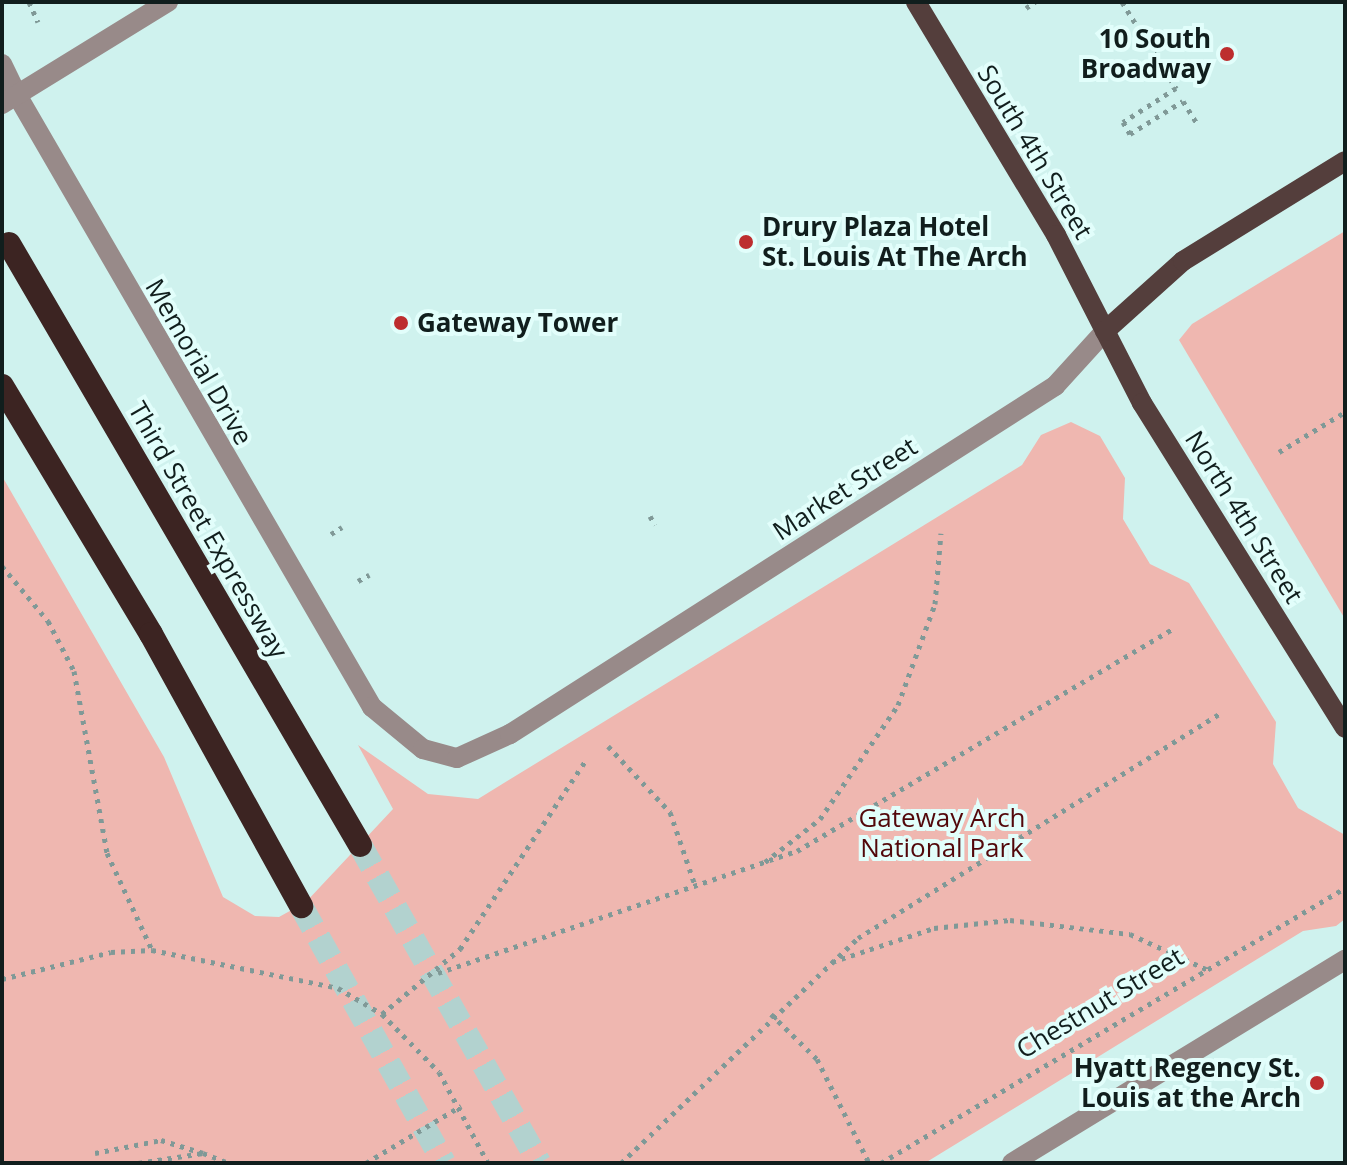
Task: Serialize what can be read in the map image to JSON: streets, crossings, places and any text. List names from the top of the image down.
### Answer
{
  "streets": {
    "highway": ["Third Street Expressway"],
    "main road": ["South 4th Street", "Market Street", "North 4th Street"],
    "street": ["Memorial Drive"],
    "path": ["Chestnut Street"]
  },
  "crossings": [
    ["South 4th Street", "Market Street"],
    ["South 4th Street", "North 4th Street"],
    ["Memorial Drive", "Market Street"],
    ["Market Street", "North 4th Street"]
  ],
  "parks": ["Gateway Arch National Park"],
  "places": [
    "10 South Broadway",
    "Drury Plaza Hotel St. Louis At The Arch",
    "Gateway Tower",
    "Hyatt Regency St. Louis at the Arch"
  ]
}
